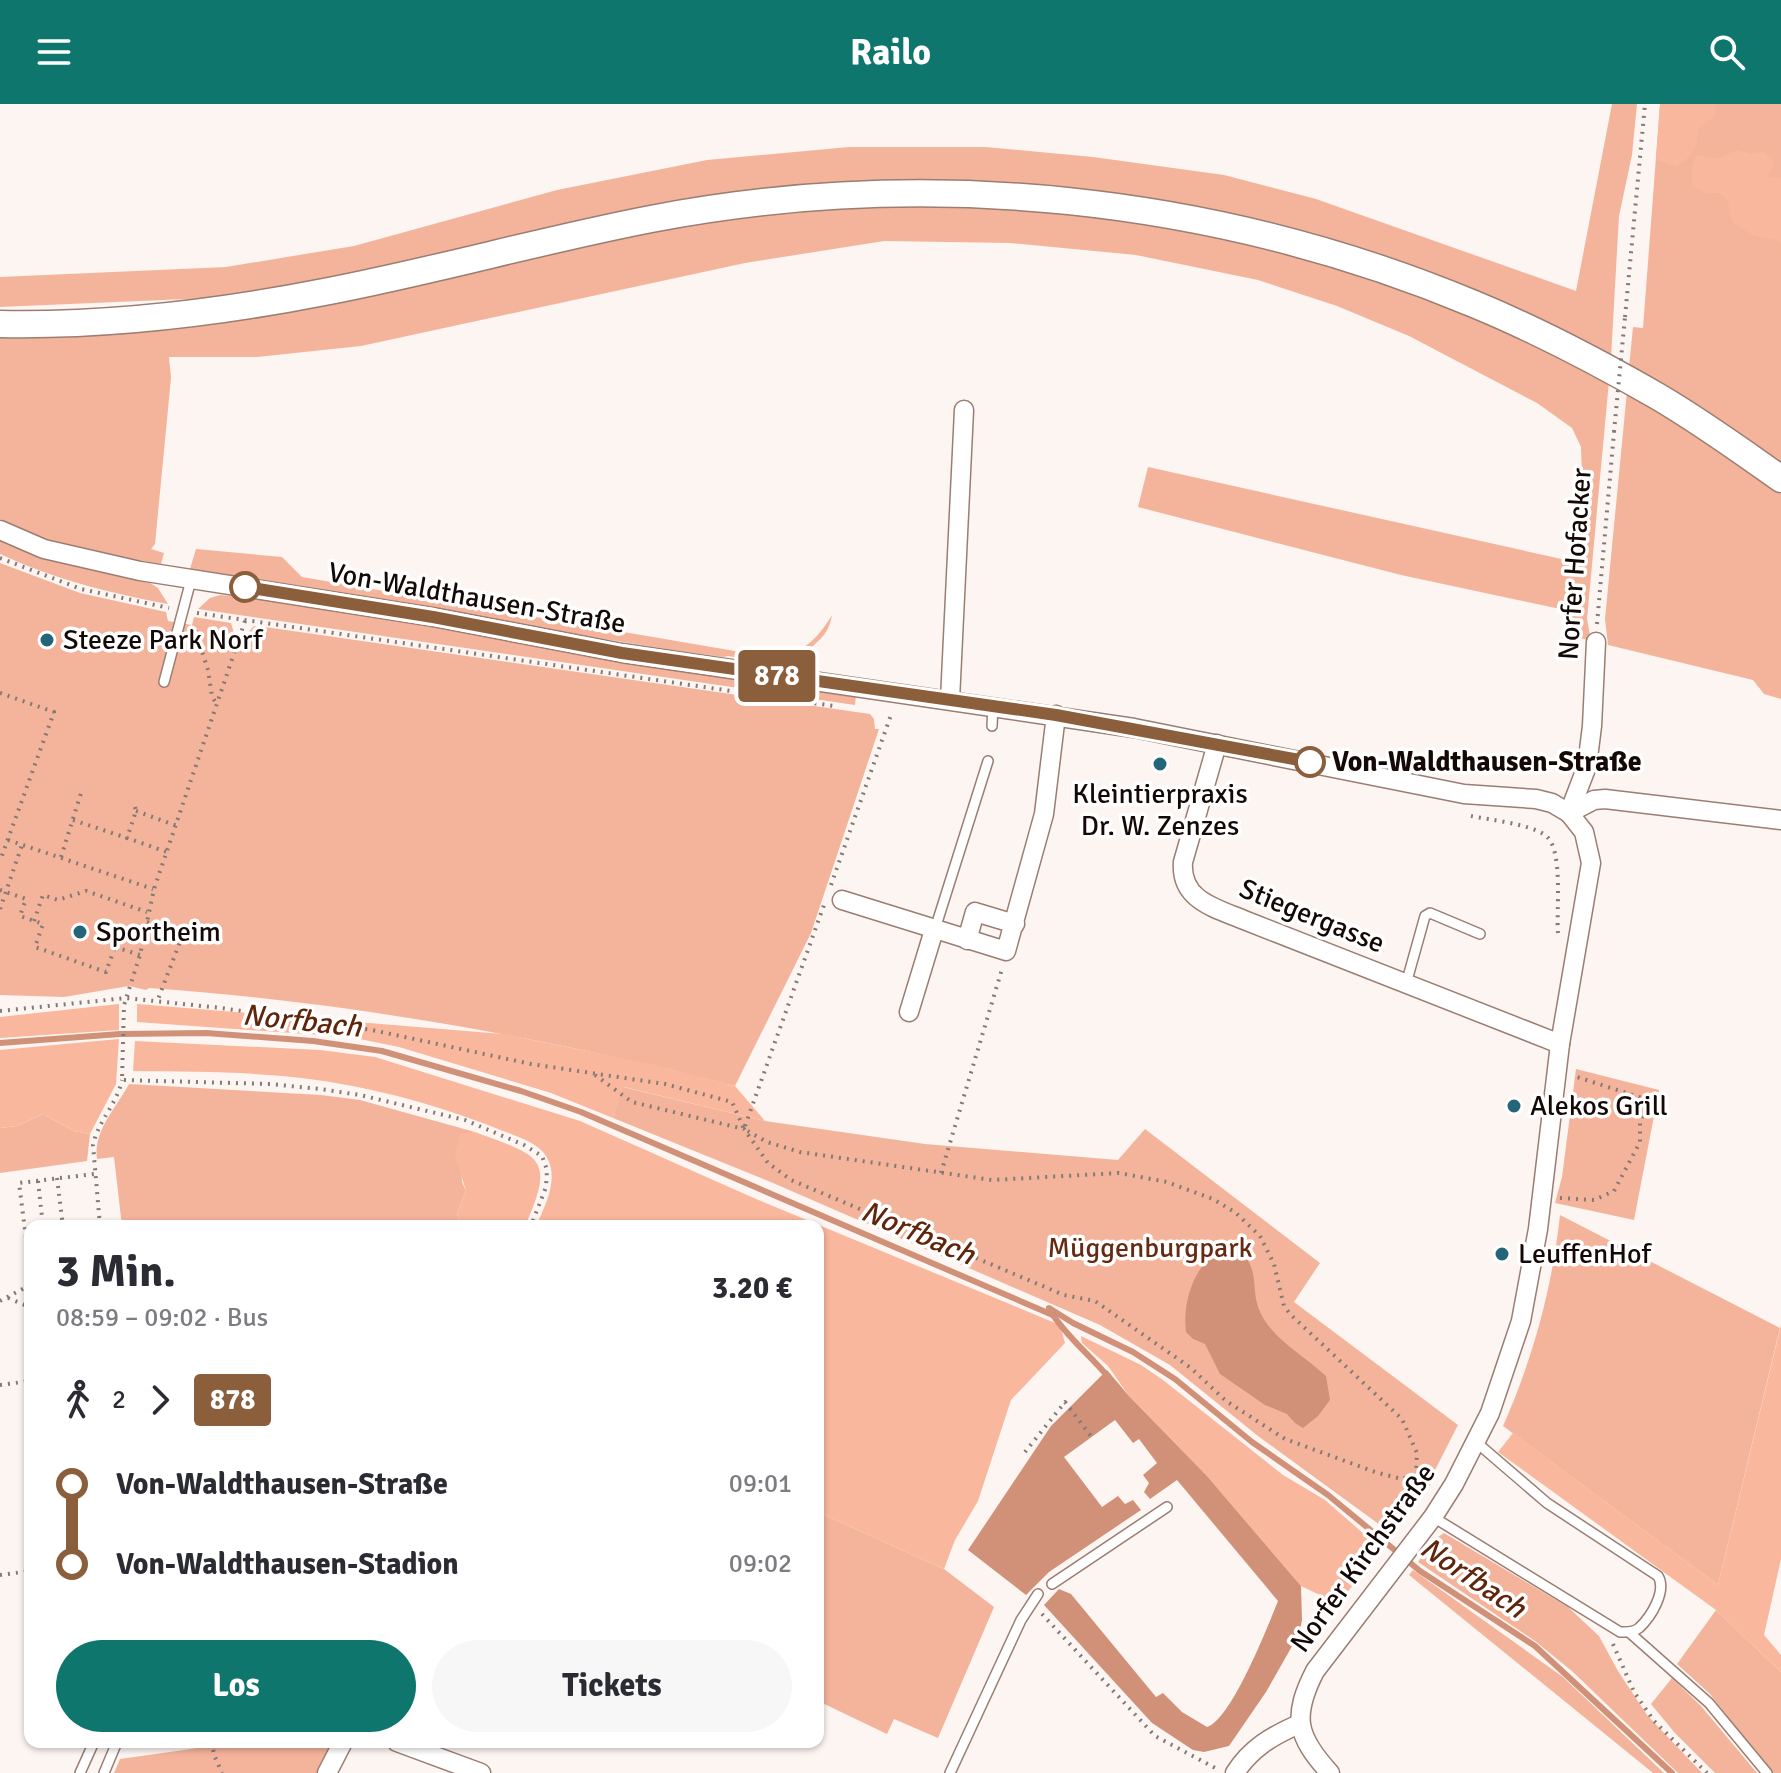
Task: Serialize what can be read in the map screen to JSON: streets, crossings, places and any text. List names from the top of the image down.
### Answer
{
  "streets": {
    "street": [
      "Norfer Hofacker",
      "Von-Waldthausen-Straße",
      "Stiegergasse",
      "Norfer Kirchstraße"
    ]
  },
  "crossings": [
    ["Norfer Hofacker", "Von-Waldthausen-Straße"],
    ["Norfer Hofacker", "Norfer Kirchstraße"],
    ["Von-Waldthausen-Straße", "Stiegergasse"],
    ["Von-Waldthausen-Straße", "Norfer Kirchstraße"],
    ["Stiegergasse", "Norfer Kirchstraße"]
  ],
  "water": ["Norfbach"],
  "parks": ["Müggenburgpark"],
  "places": [
    "Steeze Park Norf",
    "Von-Waldthausen-Straße",
    "Kleintierpraxis Dr. W. Zenzes",
    "Sportheim",
    "Alekos Grill",
    "LeuffenHof"
  ],
  "lines": ["bus line 878"],
  "page": {
    "header": "Railo",
    "on_map": "878",
    "heading": ["3 Min.", "08:59 – 09:02 · Bus", "3.20 €"],
    "legs": ["2", "878"],
    "list": [
      {
        "name": "Von-Waldthausen-Straße",
        "value": "09:01"
      },
      {
        "name": "Von-Waldthausen-Stadion",
        "value": "09:02"
      }
    ],
    "buttons": ["Los", "Tickets"]
  }
}
